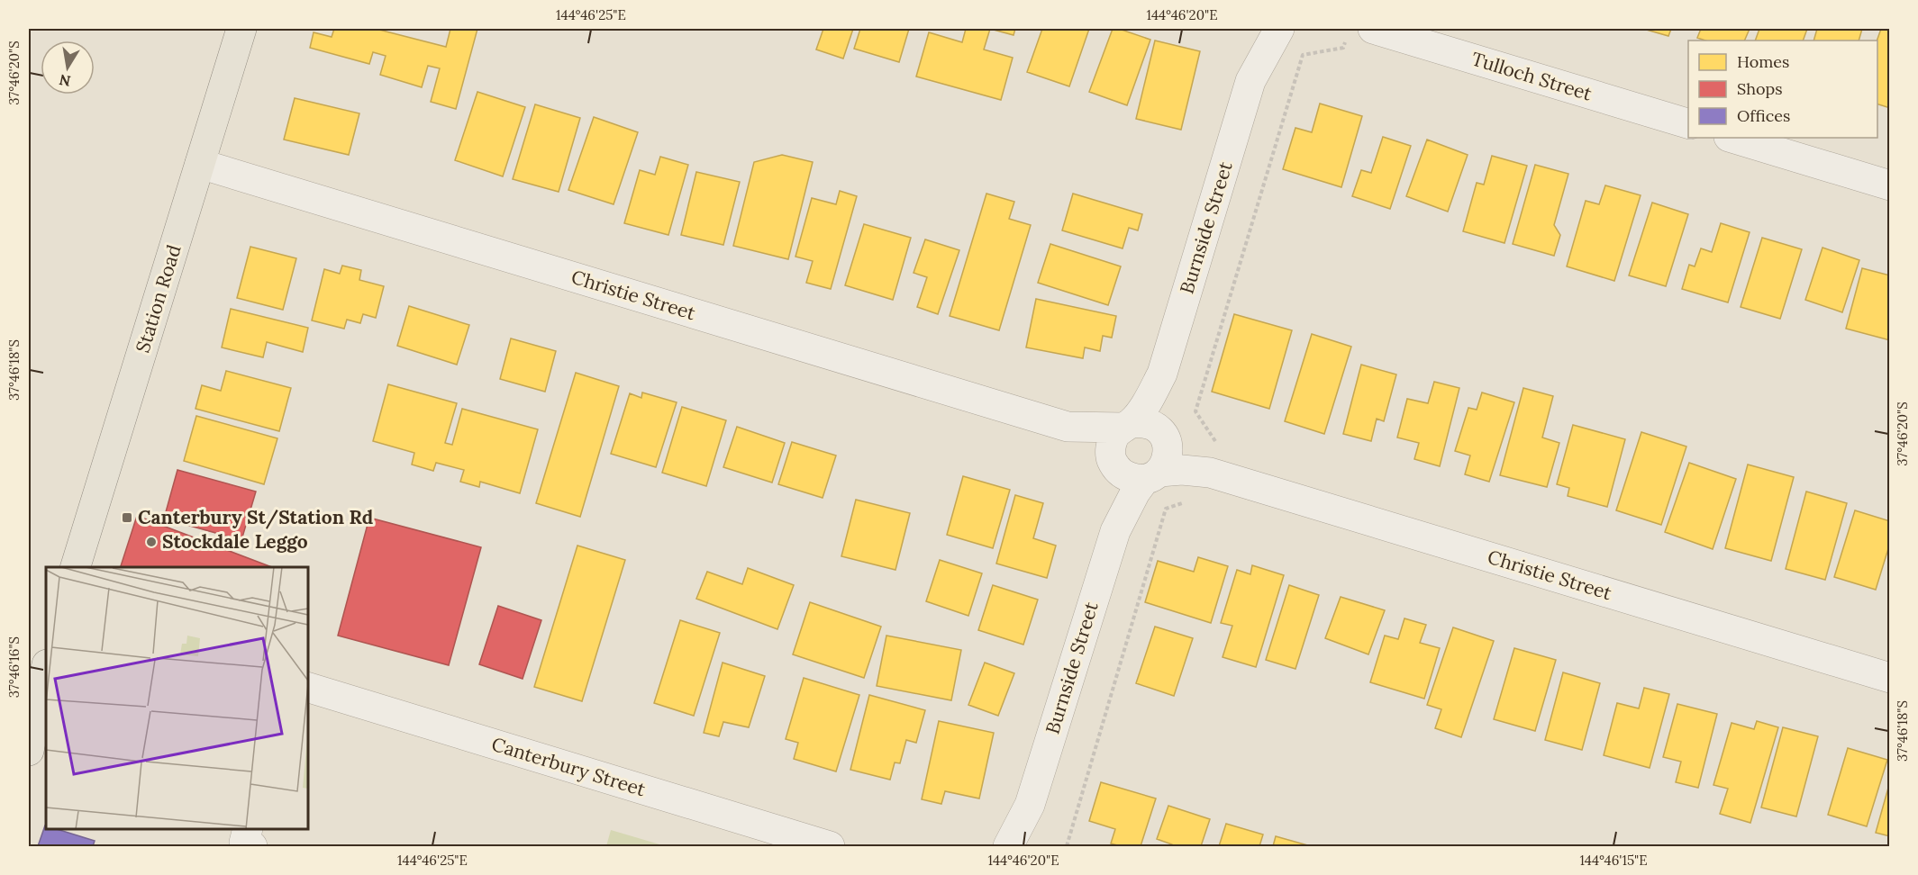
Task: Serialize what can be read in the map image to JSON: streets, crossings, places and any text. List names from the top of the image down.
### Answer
{
  "streets": {
    "main road": ["Station Road"],
    "street": [
      "Tulloch Street",
      "Burnside Street",
      "Christie Street",
      "Canterbury Street"
    ]
  },
  "crossings": [
    ["Burnside Street", "Christie Street"],
    ["Christie Street", "Station Road"]
  ],
  "places": {
    "transit": ["Canterbury St/Station Rd"],
    "other": ["Stockdale Leggo"]
  },
  "legend": ["Homes", "Shops", "Offices"],
  "north": "bottom",
  "coordinates": [
    "144°46'25\"E",
    "144°46'20\"E",
    "37°46'20\"S",
    "37°46'18\"S",
    "37°46'16\"S",
    "144°46'15\"E"
  ]
}
